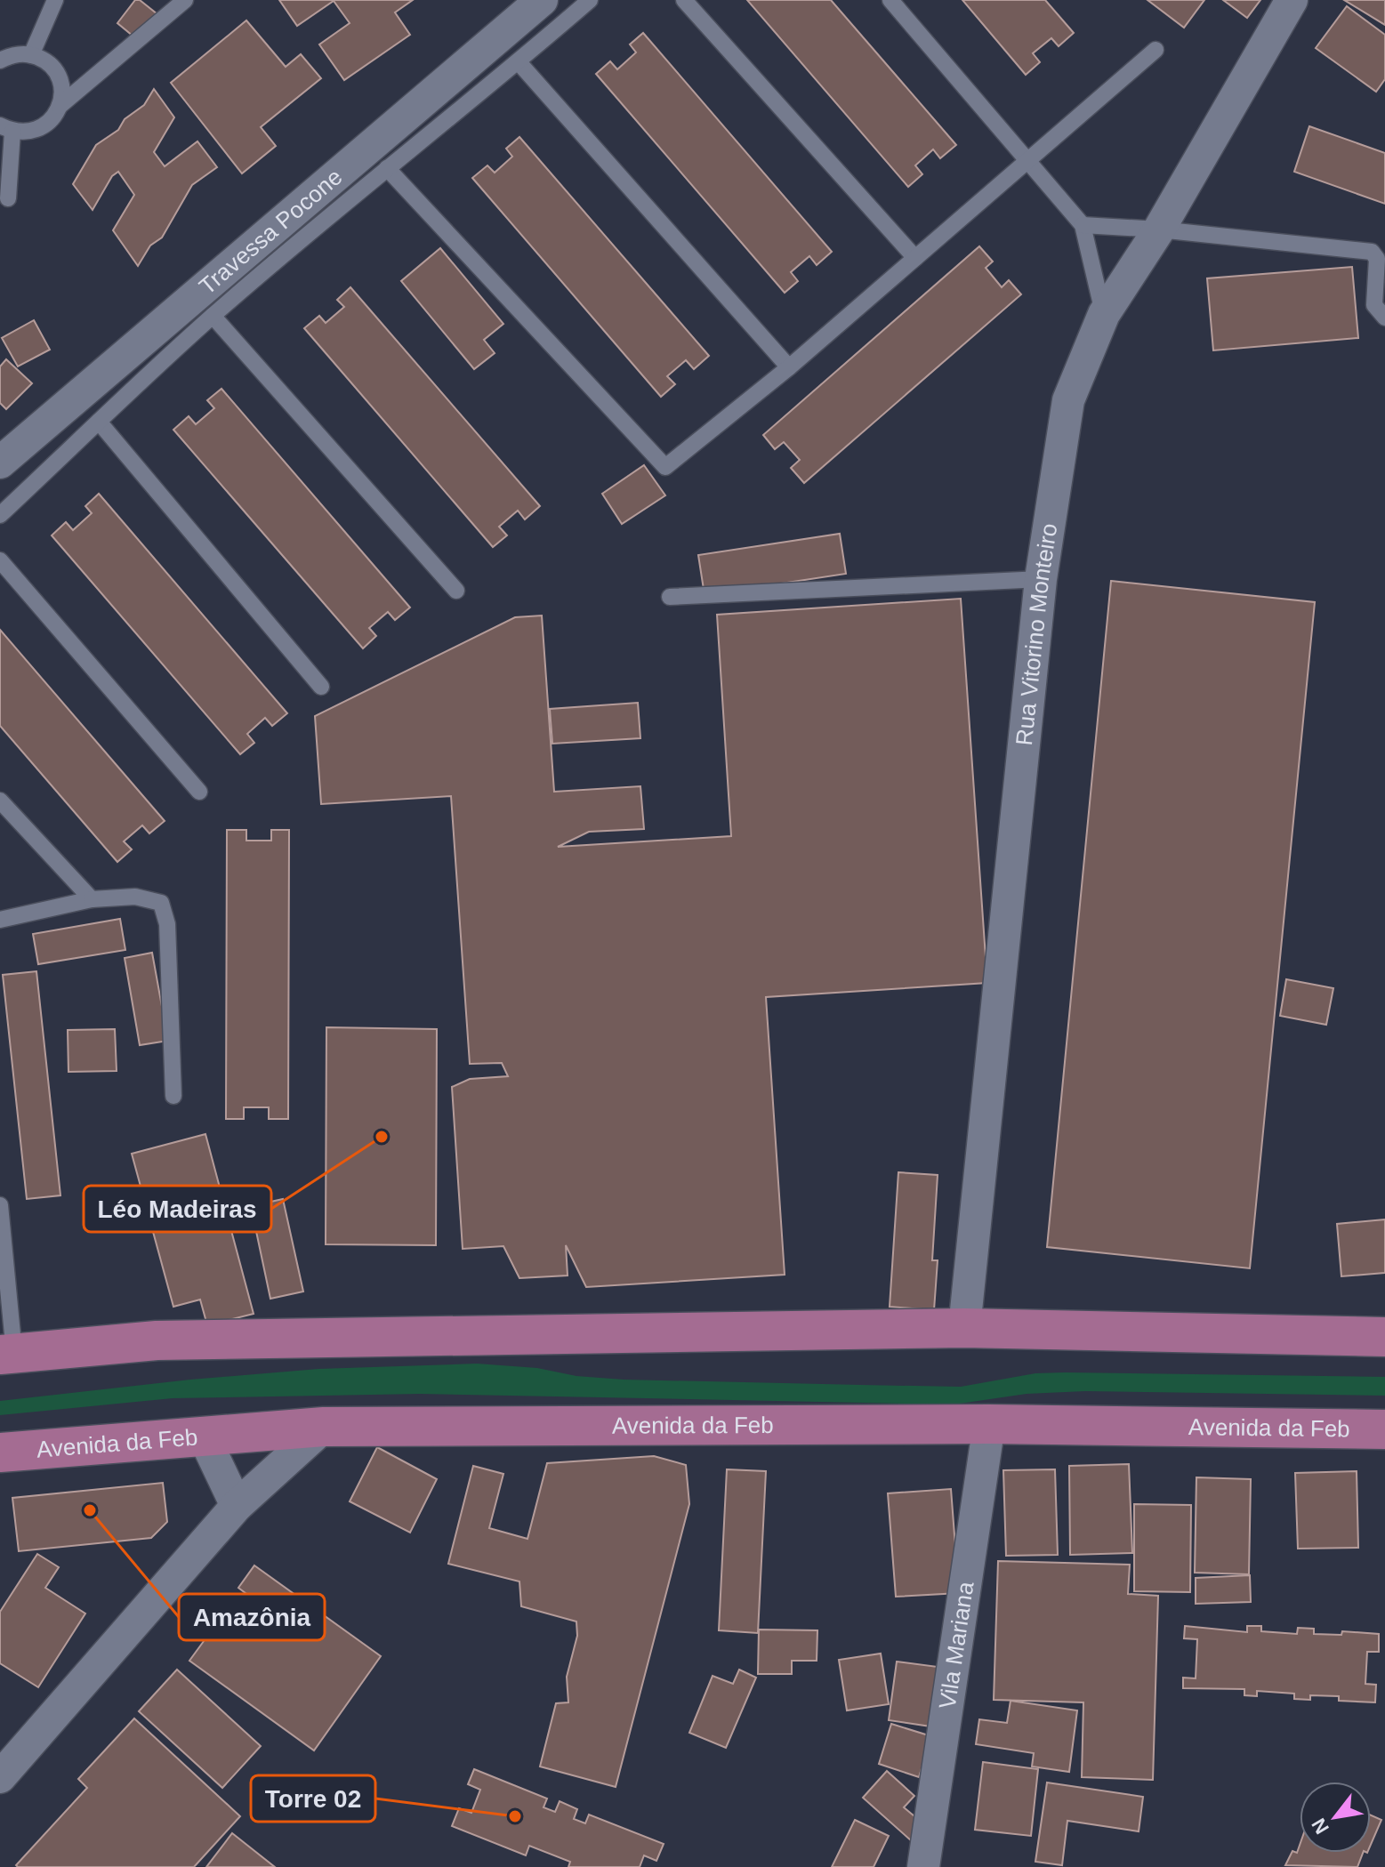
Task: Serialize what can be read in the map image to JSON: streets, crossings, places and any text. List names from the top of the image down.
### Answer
{
  "streets": {
    "main road": ["Avenida da Feb"],
    "street": ["Travessa Pocone", "Rua Vitorino Monteiro", "Vila Mariana"]
  },
  "crossings": [
    ["Avenida da Feb", "Vila Mariana"]
  ],
  "places": ["Léo Madeiras", "Amazônia", "Torre 02"],
  "north": "bottom left"
}
